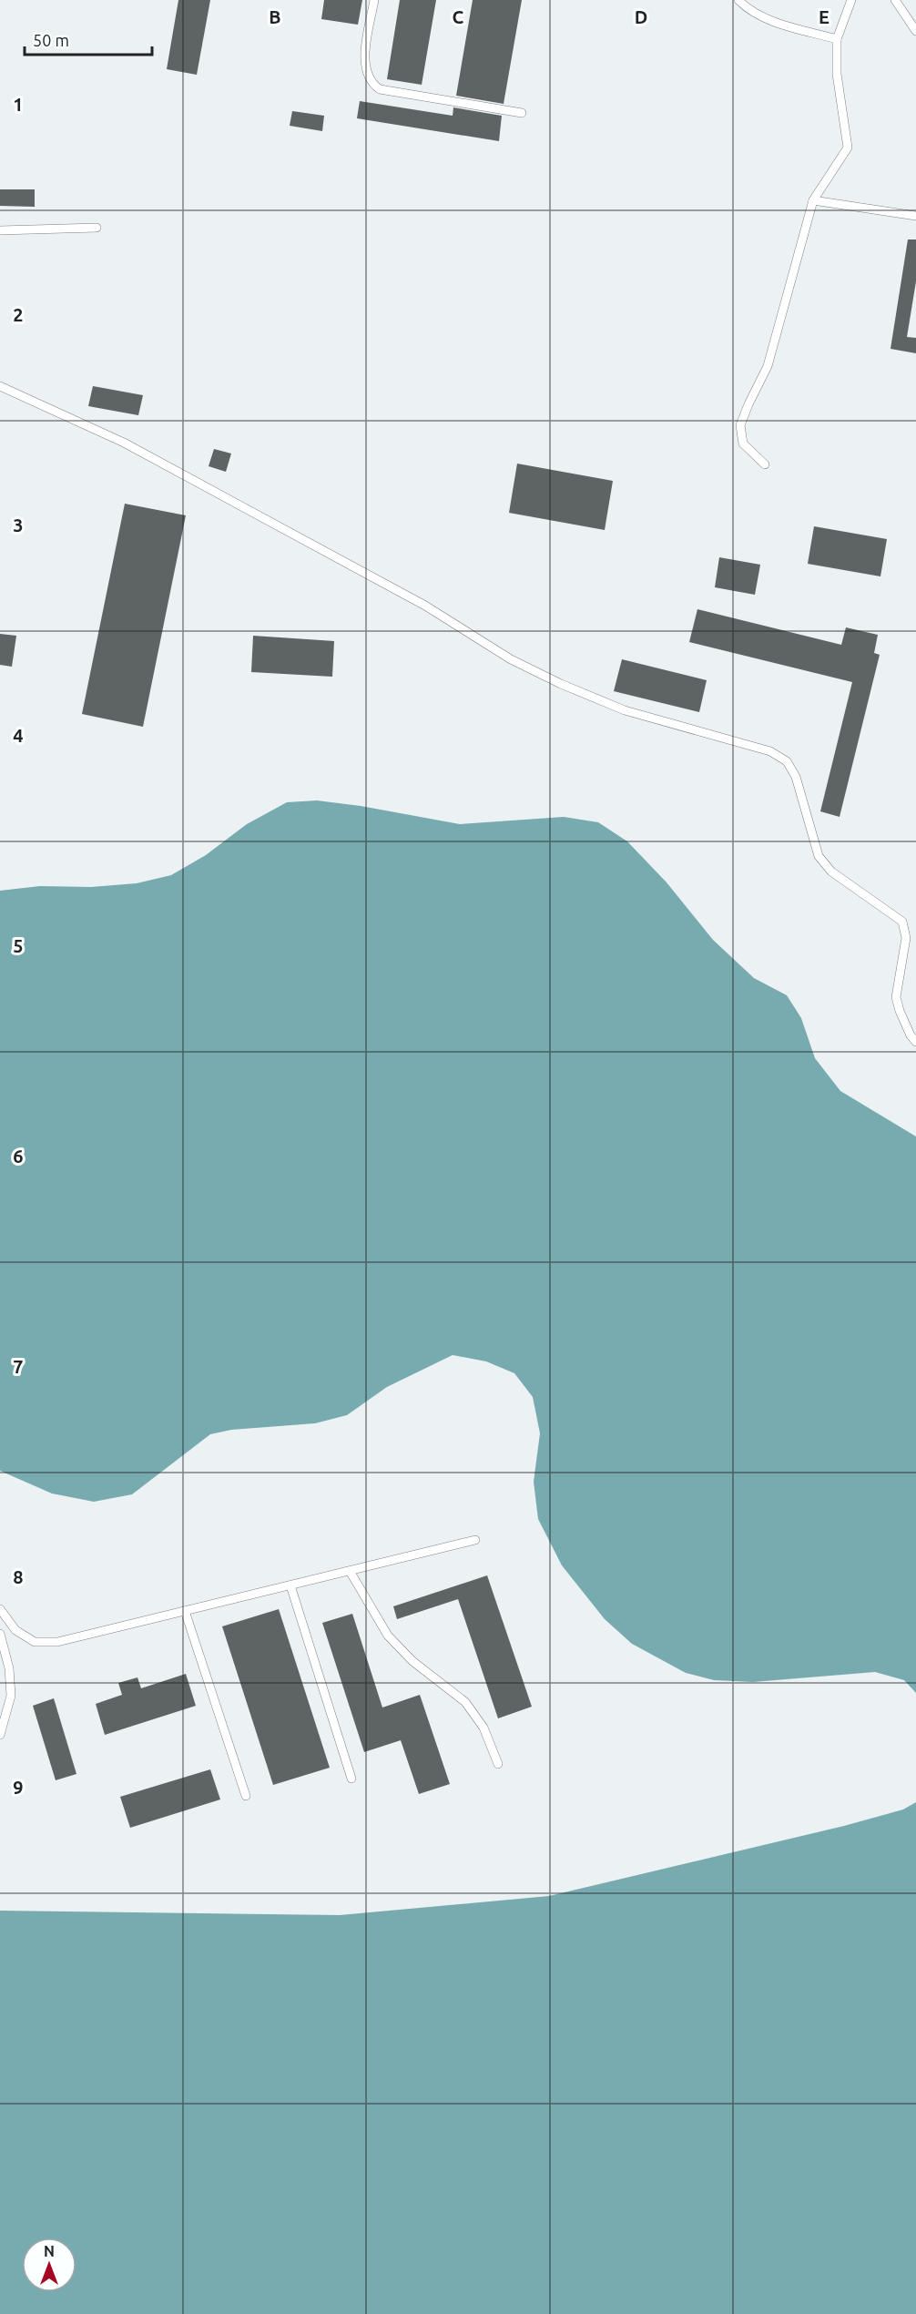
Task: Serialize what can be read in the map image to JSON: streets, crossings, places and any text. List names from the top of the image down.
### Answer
{
  "scale_bar": "50 m",
  "north": "top",
  "grid": {
    "columns": [
      "B",
      "C",
      "D",
      "E"
    ],
    "rows": [
      "1",
      "2",
      "3",
      "4",
      "5",
      "6",
      "7",
      "8",
      "9"
    ]
  }
}
